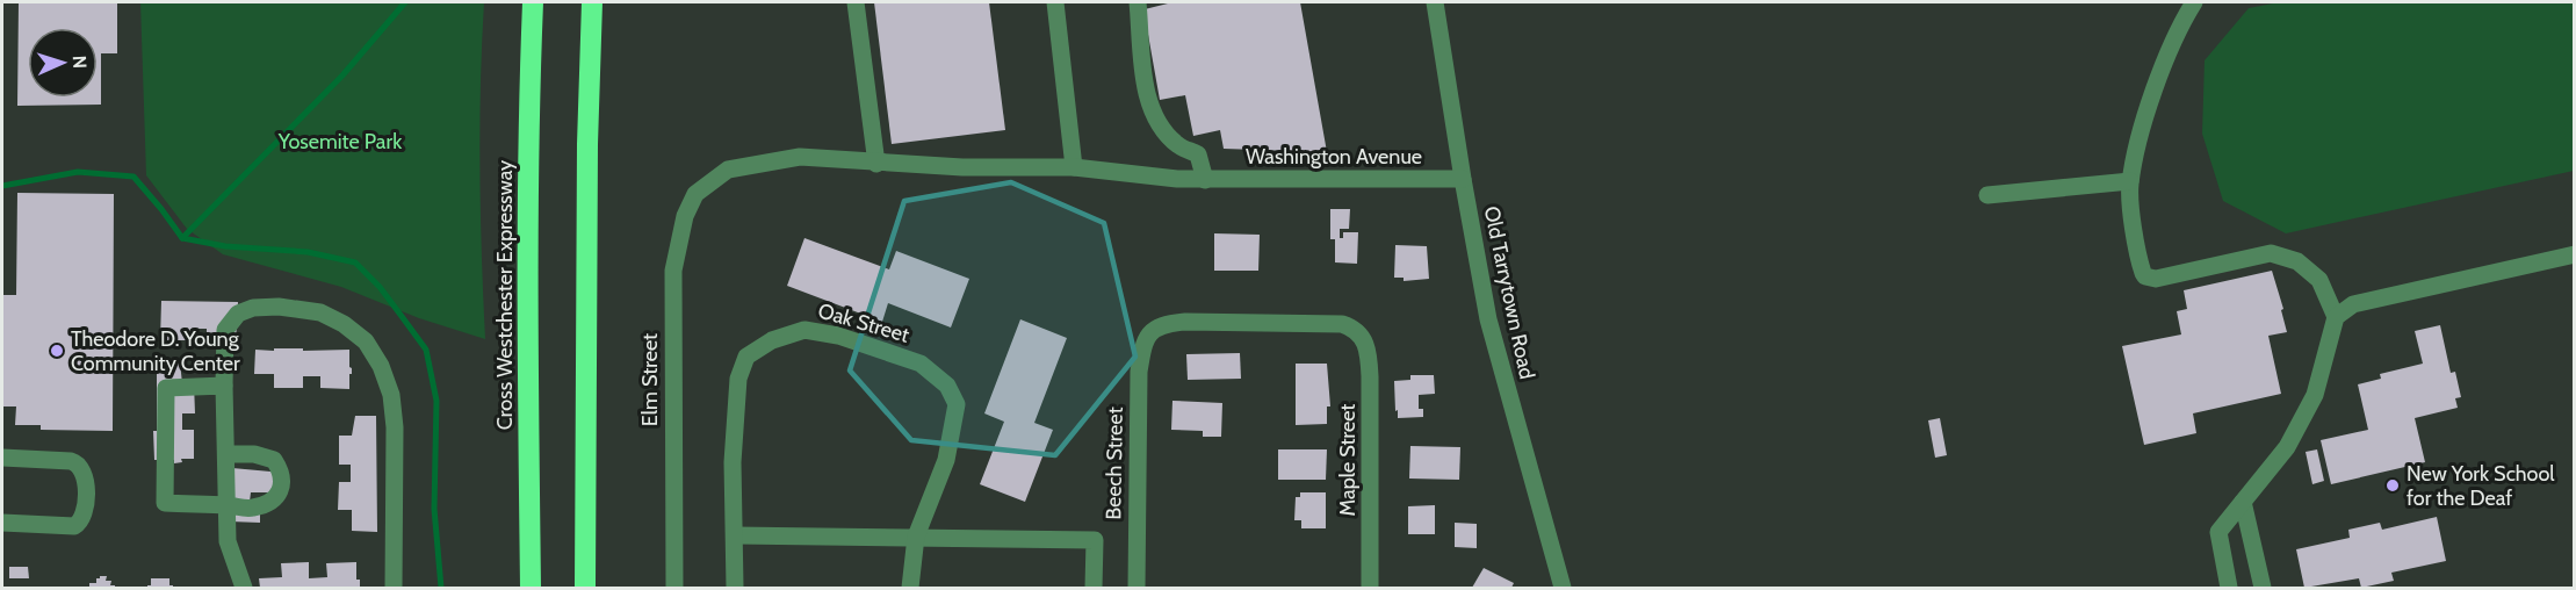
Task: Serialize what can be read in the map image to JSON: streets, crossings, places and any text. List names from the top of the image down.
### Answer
{
  "streets": {
    "highway": ["Cross Westchester Expressway"],
    "street": [
      "Washington Avenue",
      "Old Tarrytown Road",
      "Oak Street",
      "Elm Street",
      "Maple Street",
      "Beech Street"
    ]
  },
  "crossings": [
    ["Washington Avenue", "Old Tarrytown Road"],
    ["Washington Avenue", "Elm Street"],
    ["Maple Street", "Beech Street"]
  ],
  "parks": ["Yosemite Park"],
  "places": ["Theodore D. Young Community Center", "New York School for the Deaf"],
  "north": "right"
}
